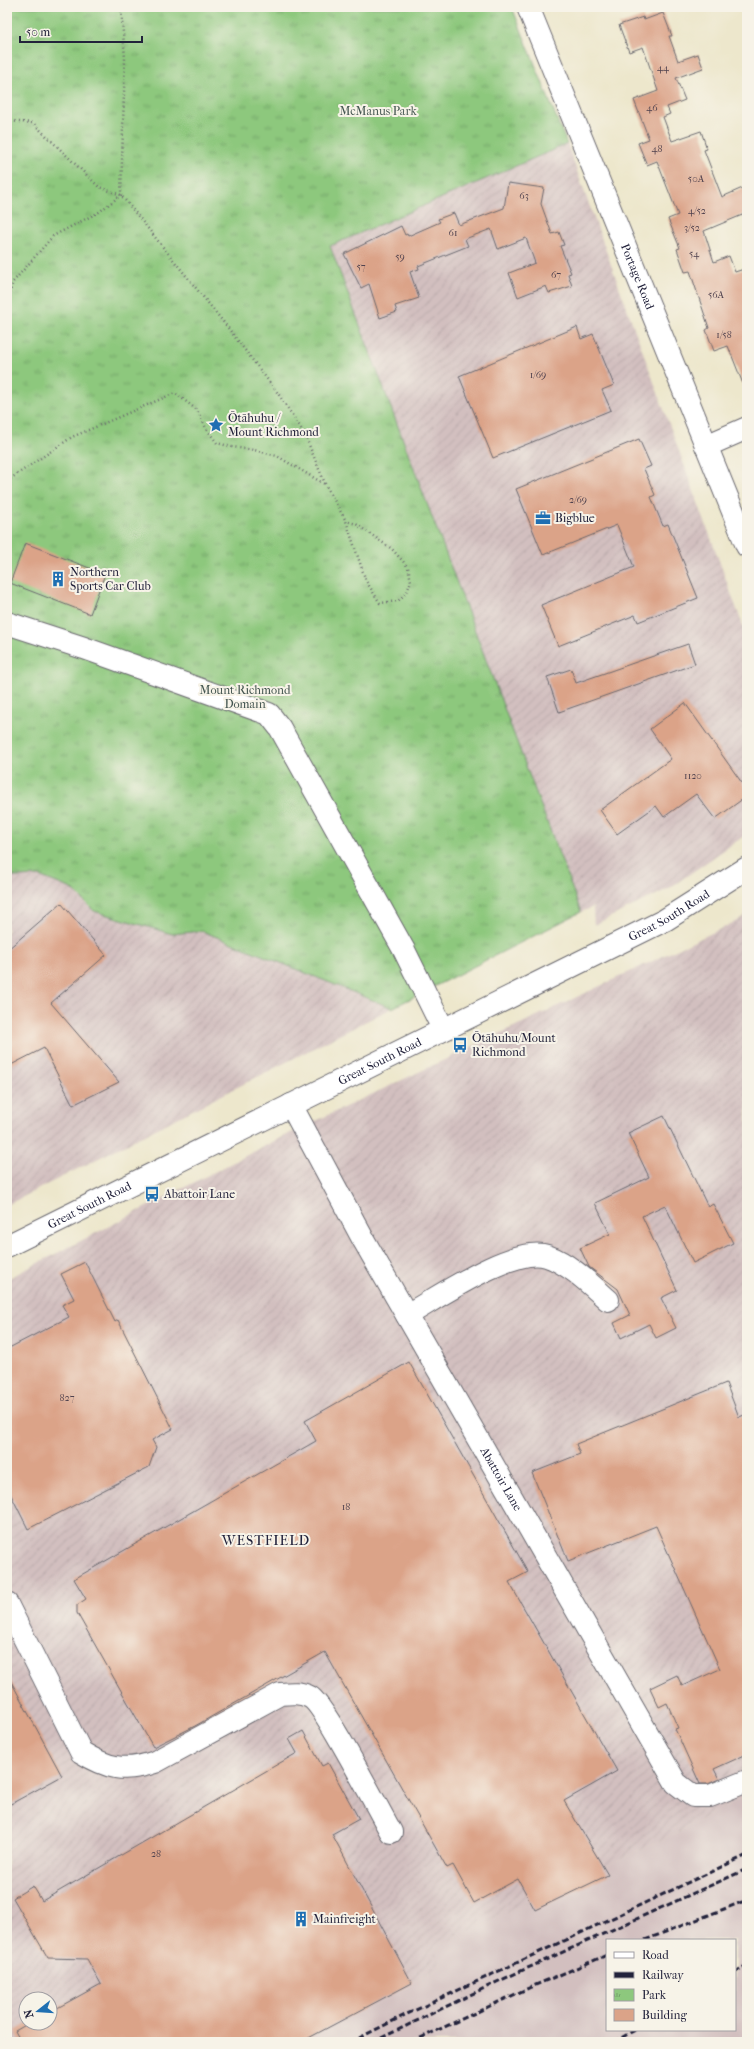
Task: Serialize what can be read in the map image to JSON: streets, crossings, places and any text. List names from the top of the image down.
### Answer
{
  "streets": {
    "main road": ["Portage Road", "Great South Road", "Abattoir Lane"]
  },
  "crossings": [
    ["Great South Road", "Abattoir Lane"]
  ],
  "districts": ["WESTFIELD"],
  "parks": ["McManus Park", "Mount Richmond Domain"],
  "places": {
    "place": ["Ōtāhuhu / Mount Richmond"],
    "office": ["Bigblue"],
    "building": ["Northern Sports Car Club", "Mainfreight"],
    "bus stop": ["Ōtāhuhu/Mount Richmond", "Abattoir Lane"]
  },
  "house_numbers": [
    "44",
    "46",
    "48",
    "50A",
    "63",
    "4/52",
    "3/52",
    "61",
    "54",
    "59",
    "57",
    "67",
    "56A",
    "1/58",
    "1/69",
    "2/69",
    "1120",
    "827",
    "18",
    "28"
  ],
  "legend": [
    "Road",
    "Railway",
    "Park",
    "Building"
  ],
  "scale_bar": "50 m",
  "north": "left"
}
